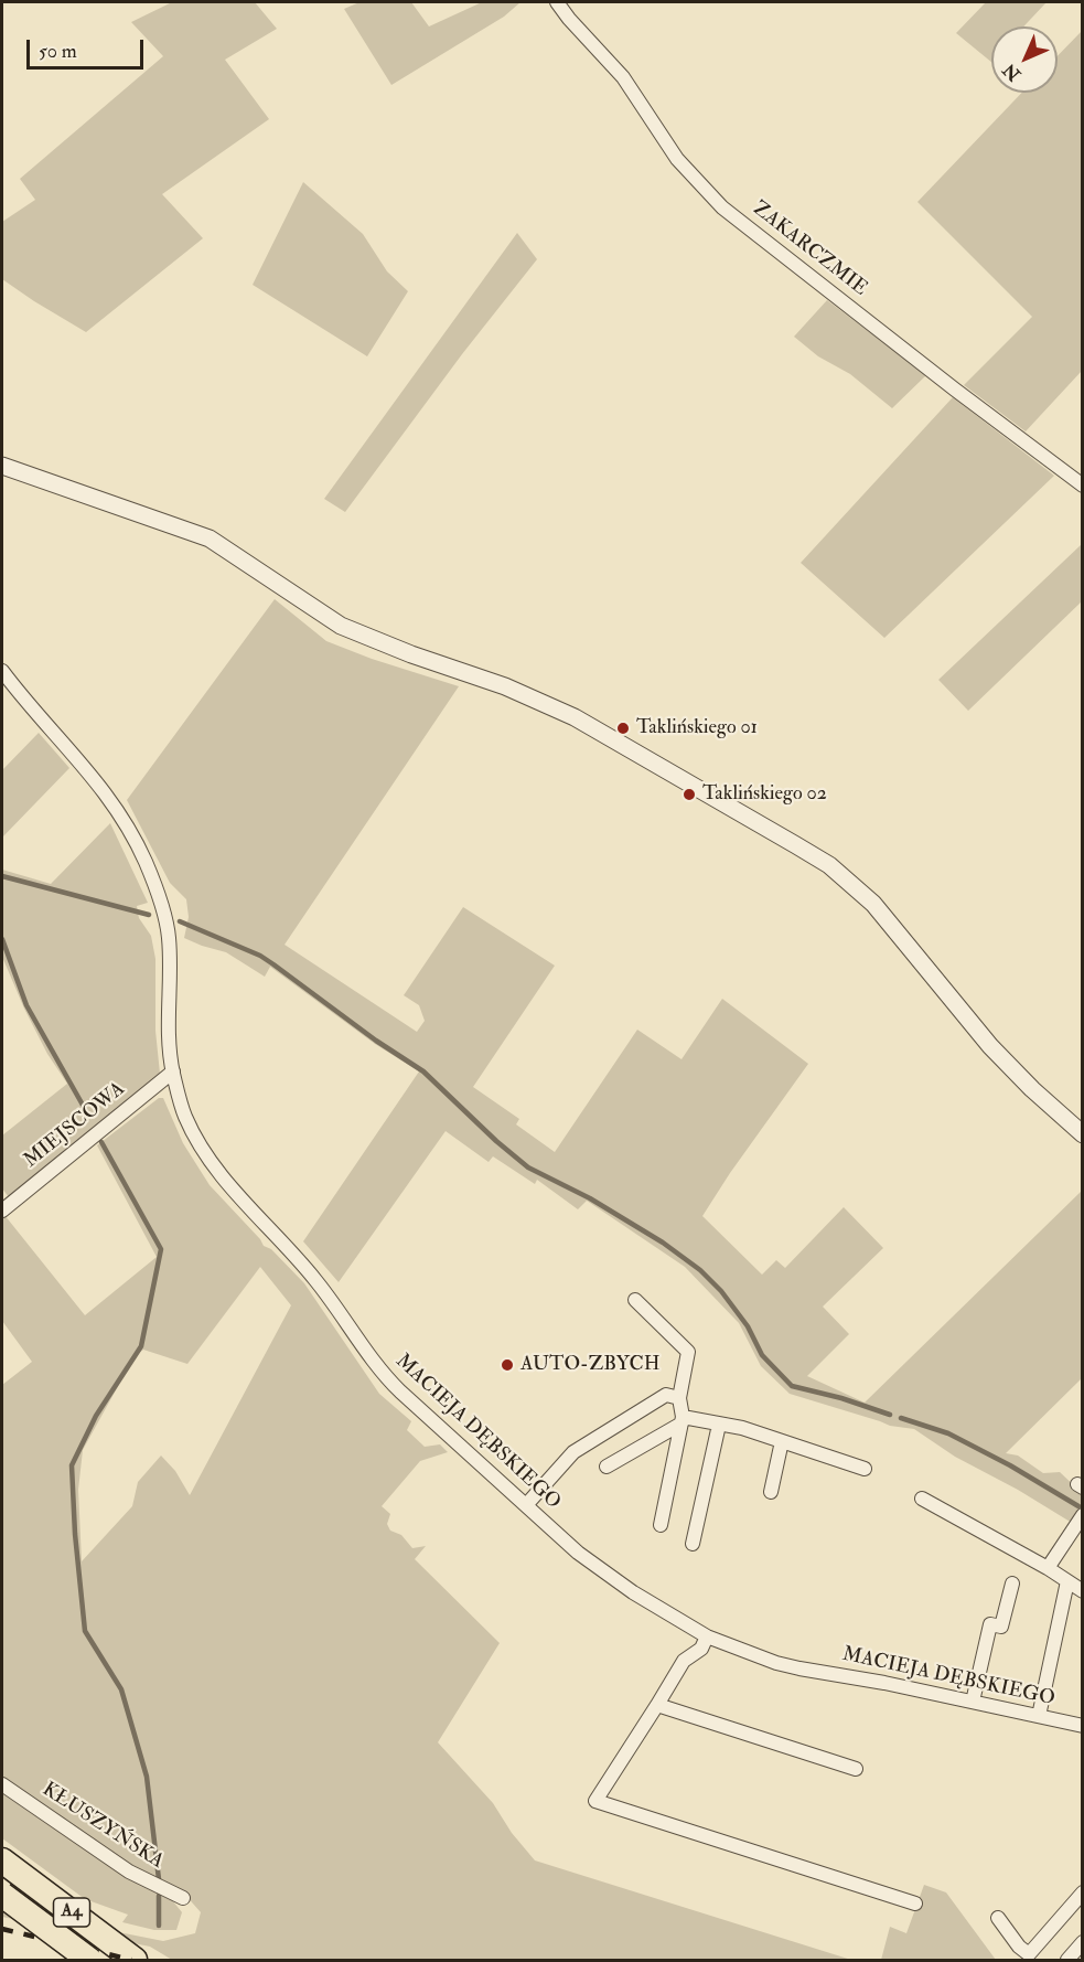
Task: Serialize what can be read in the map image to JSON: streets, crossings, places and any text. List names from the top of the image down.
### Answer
{
  "streets": {
    "highway": ["A4"],
    "street": [
      "ZAKARCZMIE",
      "MIEJSCOWA",
      "MACIEJA DĘBSKIEGO",
      "KŁUSZYŃSKA"
    ]
  },
  "crossings": [
    ["MIEJSCOWA", "MACIEJA DĘBSKIEGO"]
  ],
  "places": ["Taklińskiego 01", "Taklińskiego 02", "AUTO-ZBYCH"],
  "scale_bar": "50 m",
  "north": "bottom left"
}
